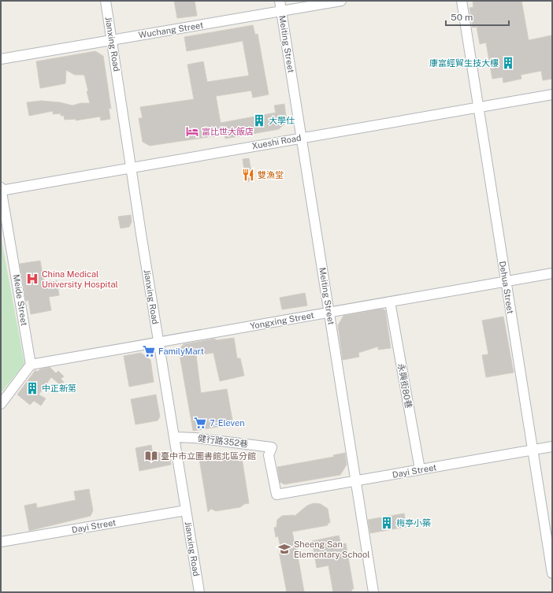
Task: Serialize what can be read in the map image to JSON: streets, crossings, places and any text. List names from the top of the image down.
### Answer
{
  "streets": {
    "street": [
      "Wuchang Street",
      "Jianxing Road",
      "Meiting Street",
      "Xueshi Road",
      "Dehua Street",
      "Meide Street",
      "Yongxing Street",
      "永興街80巷",
      "健行路352巷",
      "Dayi Street"
    ]
  },
  "crossings": [
    ["Wuchang Street", "Jianxing Road"],
    ["Wuchang Street", "Meiting Street"],
    ["Jianxing Road", "Xueshi Road"],
    ["Jianxing Road", "Yongxing Street"],
    ["Jianxing Road", "健行路352巷"],
    ["Jianxing Road", "Dayi Street"],
    ["Meiting Street", "Xueshi Road"],
    ["Meiting Street", "Yongxing Street"],
    ["Meiting Street", "Dayi Street"],
    ["Xueshi Road", "Dehua Street"],
    ["Xueshi Road", "Meide Street"],
    ["Dehua Street", "Yongxing Street"],
    ["Dehua Street", "Dayi Street"],
    ["Meide Street", "Yongxing Street"],
    ["Yongxing Street", "永興街80巷"],
    ["永興街80巷", "Dayi Street"],
    ["健行路352巷", "Dayi Street"]
  ],
  "places": {
    "building": [
      "康富經貿生技大樓",
      "大學仕",
      "中正新第",
      "梅亭小築"
    ],
    "hotel": ["富比世大飯店"],
    "restaurant": ["雙漁堂"],
    "hospital": ["China Medical University Hospital"],
    "supermarket": ["FamilyMart", "7-Eleven"],
    "library": ["臺中市立圖書館北區分館"],
    "school or university": ["Sheeng San Elementary School"]
  },
  "scale_bar": "50 m"
}
